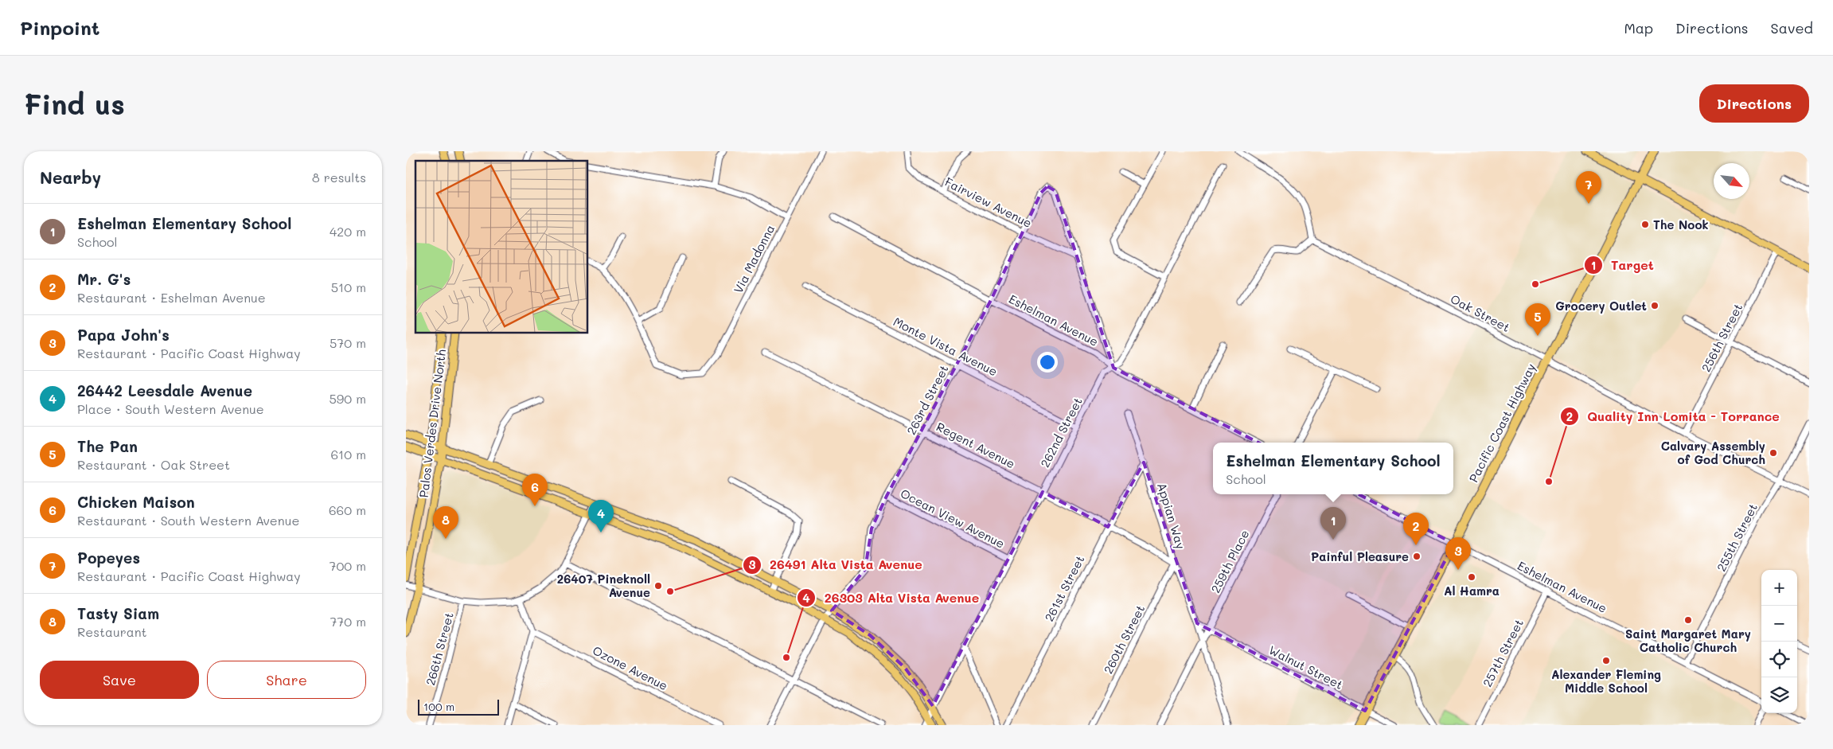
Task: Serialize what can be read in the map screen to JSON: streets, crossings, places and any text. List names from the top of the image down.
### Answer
{
  "streets": {
    "highway": ["Pacific Coast Highway"],
    "main road": ["Palos Verdes Drive North"],
    "street": [
      "Fairview Avenue",
      "Via Madonna",
      "Oak Street",
      "Eshelman Avenue",
      "256th Street",
      "Monte Vista Avenue",
      "263rd Street",
      "262nd Street",
      "Regent Avenue",
      "Appian Way",
      "Ocean View Avenue",
      "255th Street",
      "259th Place",
      "261st Street",
      "260th Street",
      "266th Street",
      "257th Street",
      "Walnut Street",
      "Ozone Avenue"
    ]
  },
  "crossings": [
    ["Fairview Avenue", "263rd Street"],
    ["Oak Street", "256th Street"],
    ["Oak Street", "Pacific Coast Highway"],
    ["Oak Street", "255th Street"],
    ["Eshelman Avenue", "263rd Street"],
    ["Eshelman Avenue", "Pacific Coast Highway"],
    ["Eshelman Avenue", "262nd Street"],
    ["Eshelman Avenue", "255th Street"],
    ["Eshelman Avenue", "257th Street"],
    ["Monte Vista Avenue", "263rd Street"],
    ["Monte Vista Avenue", "262nd Street"],
    ["263rd Street", "Regent Avenue"],
    ["263rd Street", "Ocean View Avenue"],
    ["Pacific Coast Highway", "Walnut Street"],
    ["262nd Street", "Regent Avenue"],
    ["262nd Street", "Ocean View Avenue"],
    ["Regent Avenue", "Appian Way"],
    ["Regent Avenue", "261st Street"],
    ["Regent Avenue", "260th Street"],
    ["Appian Way", "259th Place"],
    ["Appian Way", "261st Street"],
    ["Appian Way", "260th Street"],
    ["259th Place", "Walnut Street"]
  ],
  "places": [
    "The Nook",
    "Target",
    "Grocery Outlet",
    "Calvary Assembly of God Church",
    "Quality Inn Lomita - Torrance",
    "Painful Pleasure",
    "Al Hamra",
    "26407 Pineknoll Avenue",
    "26491 Alta Vista Avenue",
    "Saint Margaret Mary Catholic Church",
    "26303 Alta Vista Avenue",
    "Alexander Fleming Middle School"
  ],
  "scale_bar": "100 m",
  "north": "bottom right",
  "page": {
    "header": "Pinpoint",
    "nav": ["Map", "Directions", "Saved"],
    "buttons": [
      "Directions",
      ["Save", "Share"]
    ],
    "title": "Find us",
    "heading": ["Nearby", "8 results"],
    "pins": [
      "7",
      "5",
      "6",
      "4",
      "8",
      "1",
      "2",
      "3"
    ],
    "list": [
      {
        "mark": "1",
        "name": "Eshelman Elementary School",
        "note": "School",
        "value": "420 m"
      },
      {
        "mark": "2",
        "name": "Mr. G's",
        "note": "Restaurant · Eshelman Avenue",
        "value": "510 m"
      },
      {
        "mark": "3",
        "name": "Papa John's",
        "note": "Restaurant · Pacific Coast Highway",
        "value": "570 m"
      },
      {
        "mark": "4",
        "name": "26442 Leesdale Avenue",
        "note": "Place · South Western Avenue",
        "value": "590 m"
      },
      {
        "mark": "5",
        "name": "The Pan",
        "note": "Restaurant · Oak Street",
        "value": "610 m"
      },
      {
        "mark": "6",
        "name": "Chicken Maison",
        "note": "Restaurant · South Western Avenue",
        "value": "660 m"
      },
      {
        "mark": "7",
        "name": "Popeyes",
        "note": "Restaurant · Pacific Coast Highway",
        "value": "700 m"
      },
      {
        "mark": "8",
        "name": "Tasty Siam",
        "note": "Restaurant",
        "value": "770 m"
      }
    ],
    "popup": ["Eshelman Elementary School", "School"],
    "map_buttons": ["+", "−"],
    "scale": "100 m"
  }
}
